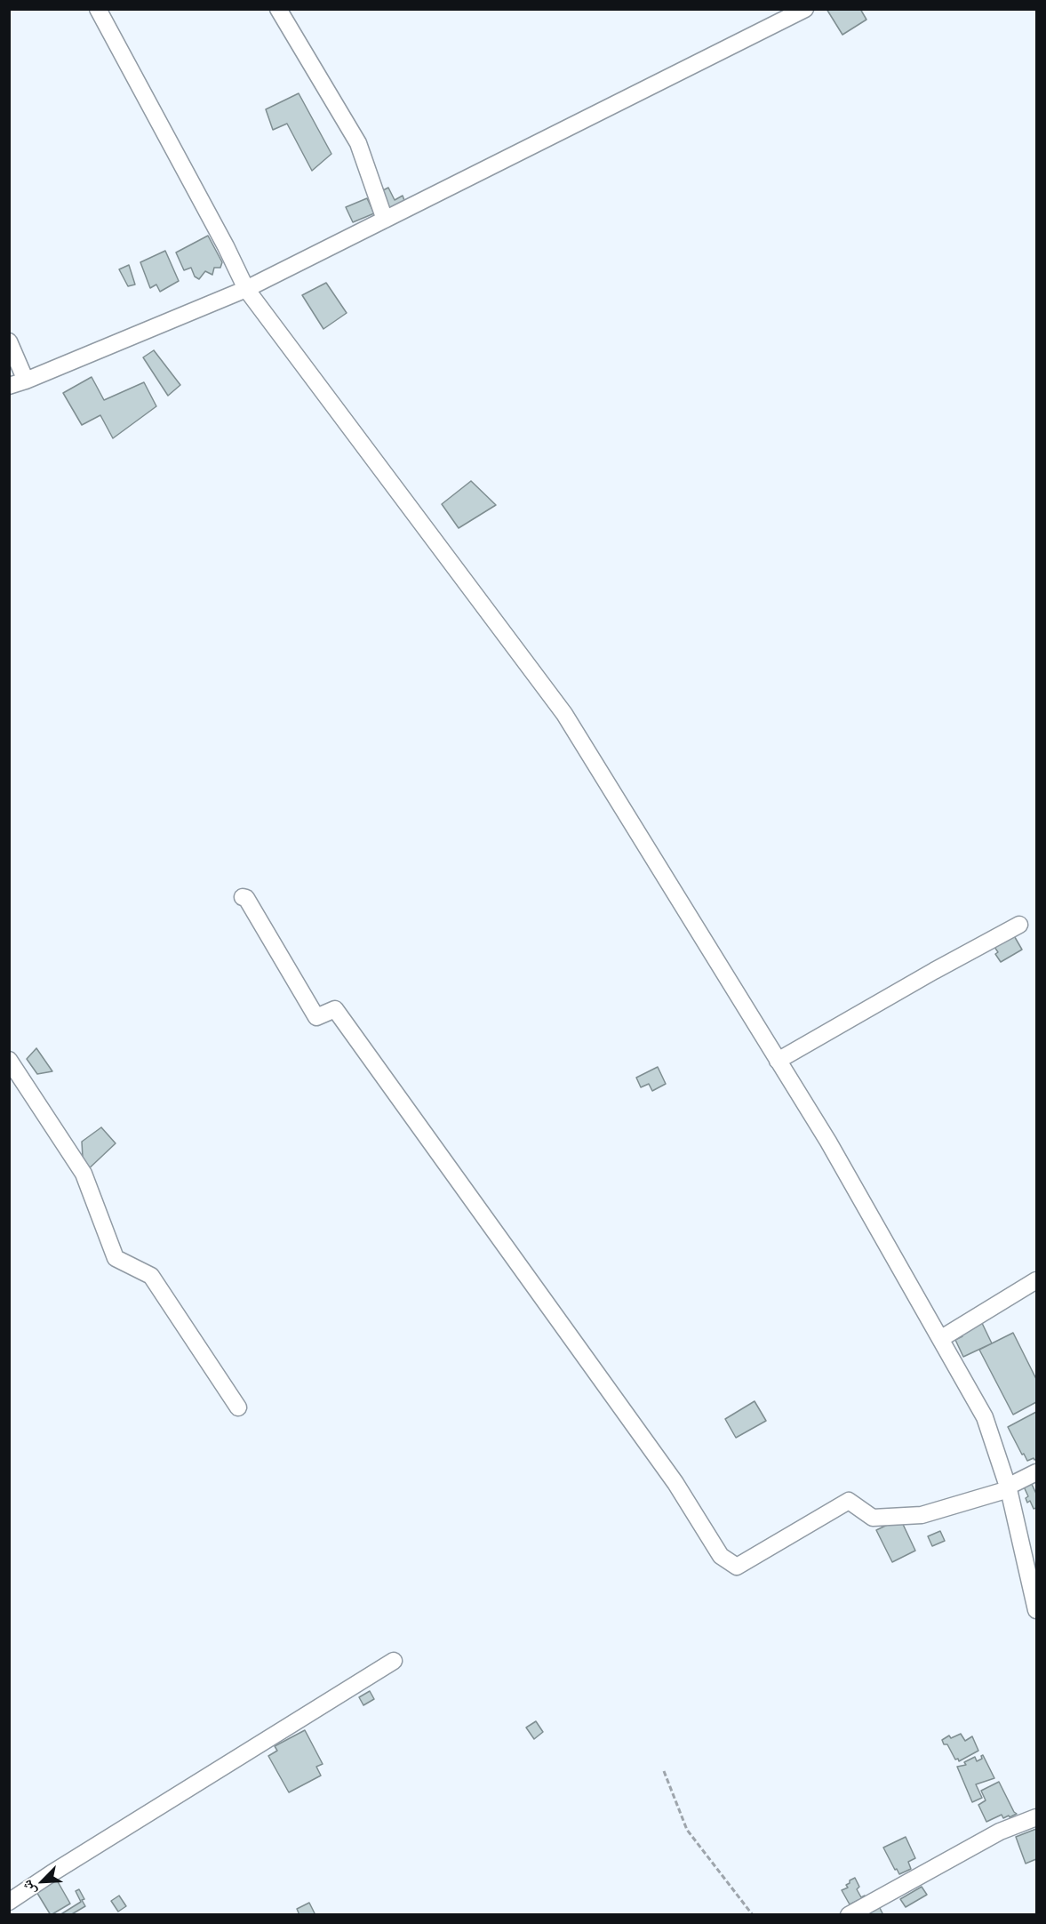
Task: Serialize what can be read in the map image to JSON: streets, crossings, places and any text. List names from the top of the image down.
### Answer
{
  "north": "bottom left"
}
